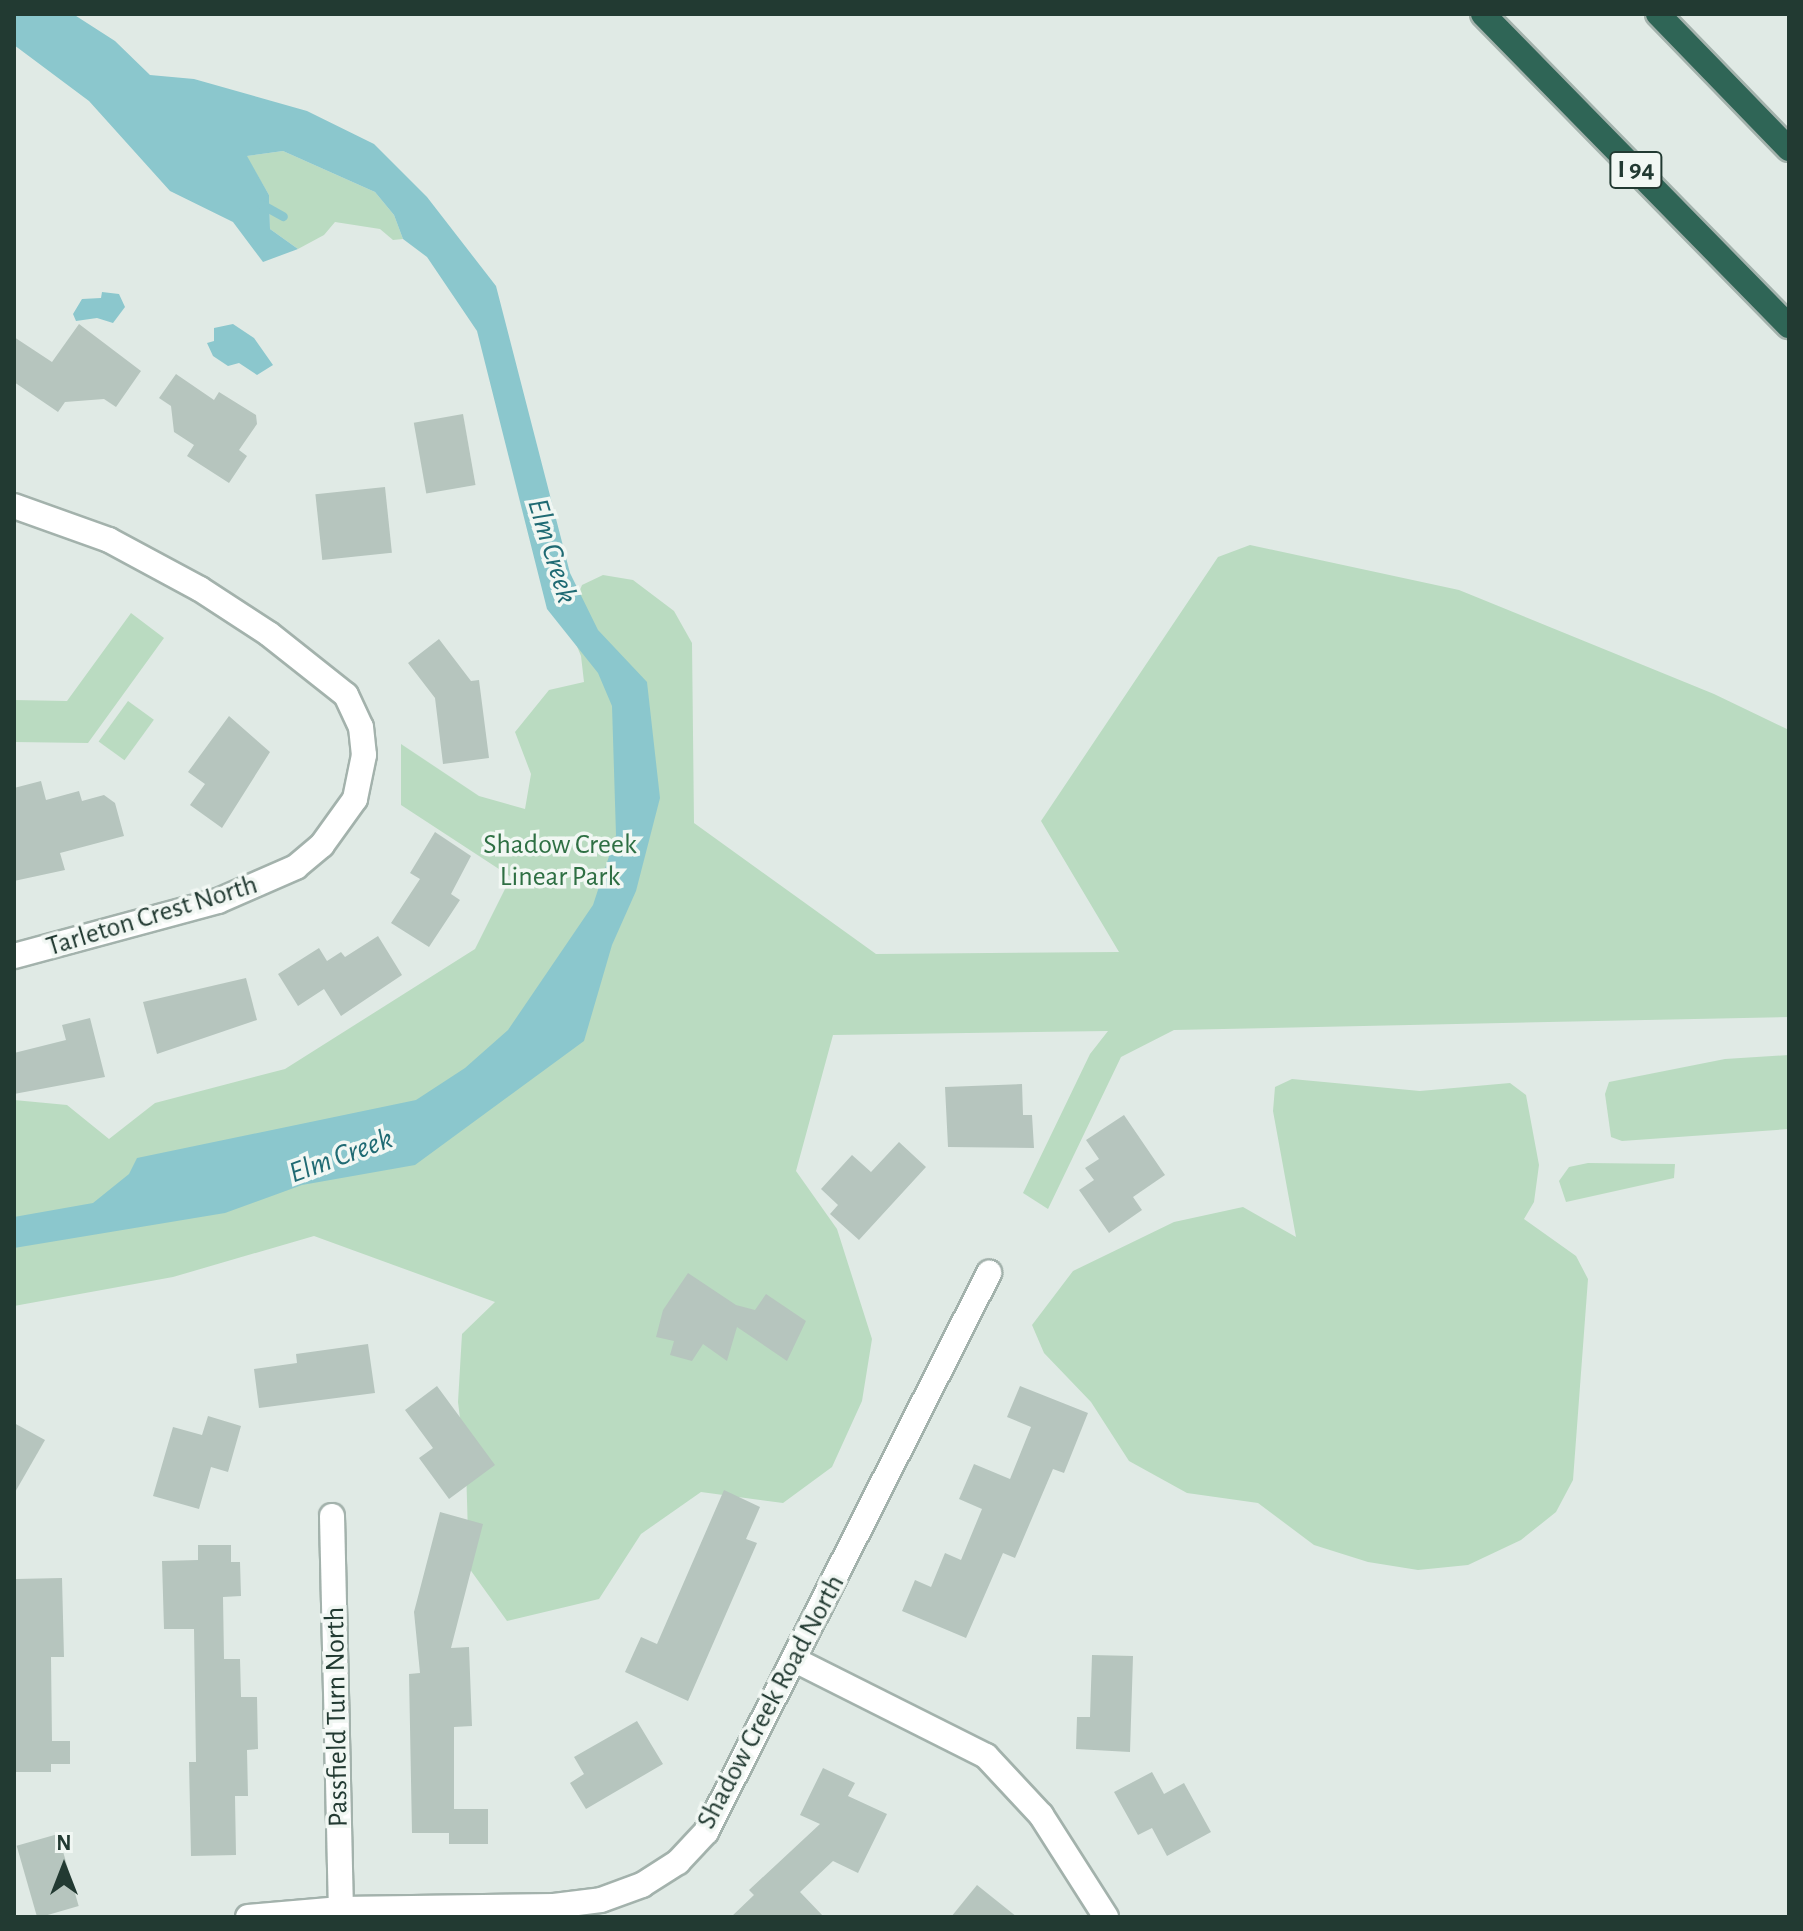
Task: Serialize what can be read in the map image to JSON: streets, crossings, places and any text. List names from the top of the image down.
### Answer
{
  "streets": {
    "highway": ["I 94"],
    "street": ["Tarleton Crest North", "Shadow Creek Road North", "Passfield Turn North"]
  },
  "crossings": [
    ["Shadow Creek Road North", "Passfield Turn North"]
  ],
  "water": ["Elm Creek"],
  "parks": ["Shadow Creek Linear Park"],
  "north": "top"
}
